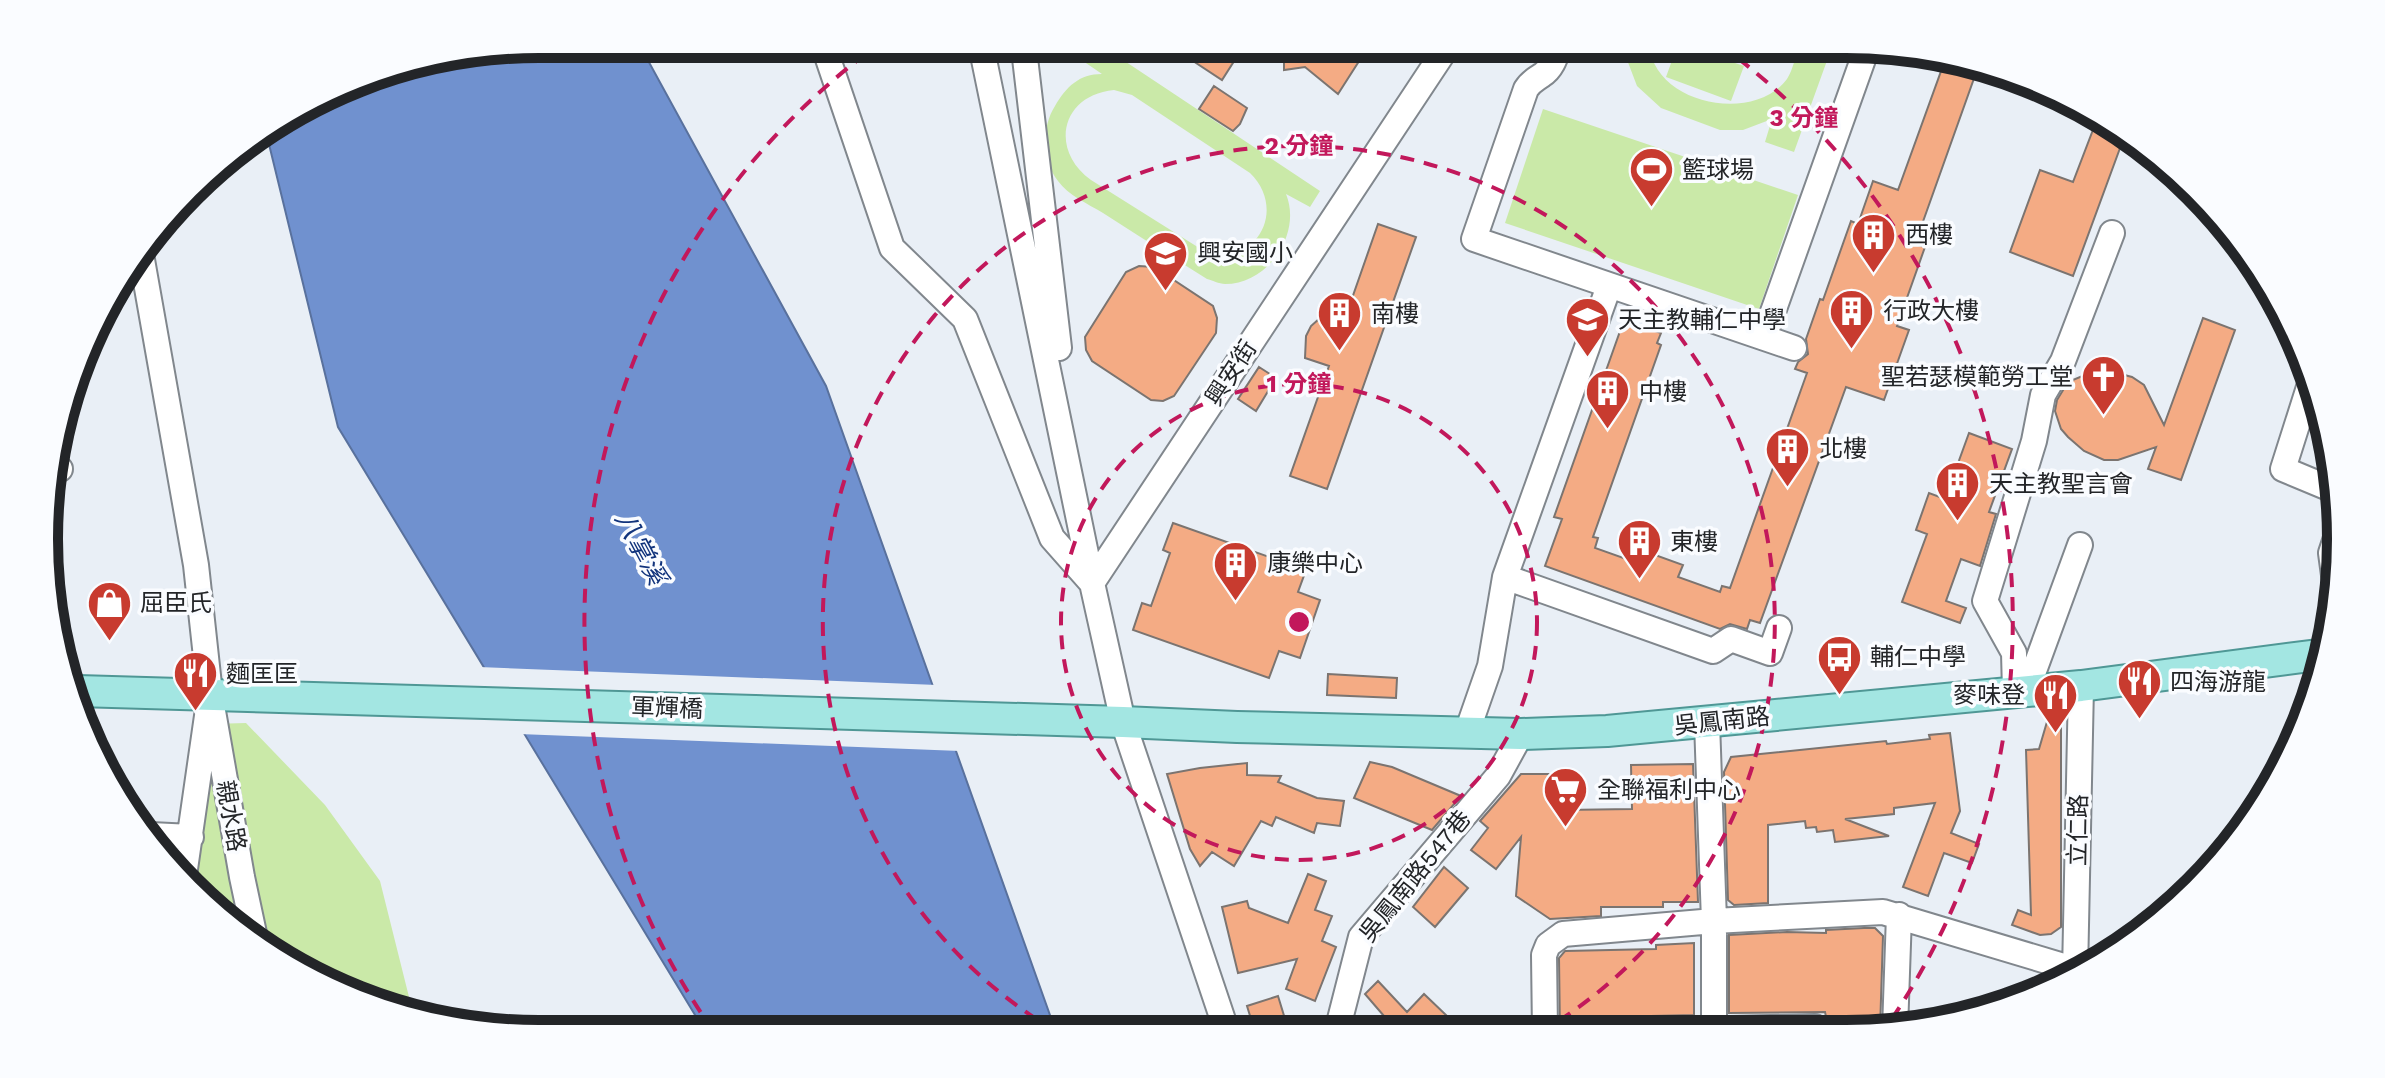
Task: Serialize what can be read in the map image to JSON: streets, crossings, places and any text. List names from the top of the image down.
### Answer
{
  "streets": {
    "main road": ["軍輝橋", "吳鳳南路"],
    "street": [
      "興安街",
      "親水路",
      "立仁路",
      "吳鳳南路547巷"
    ]
  },
  "crossings": [
    ["軍輝橋", "吳鳳南路"],
    ["軍輝橋", "親水路"],
    ["吳鳳南路", "立仁路"],
    ["吳鳳南路", "吳鳳南路547巷"]
  ],
  "water": ["八掌溪"],
  "places": {
    "sports": ["籃球場"],
    "building": [
      "西樓",
      "行政大樓",
      "南樓",
      "中樓",
      "北樓",
      "天主教聖言會",
      "東樓",
      "康樂中心"
    ],
    "school or university": ["興安國小", "天主教輔仁中學"],
    "church": ["聖若瑟模範勞工堂"],
    "shop": ["屈臣氏"],
    "bus stop": ["輔仁中學"],
    "restaurant": ["麵匡匡", "四海游龍", "麥味登"],
    "supermarket": ["全聯福利中心"]
  },
  "rings": ["3 分鐘", "2 分鐘", "1 分鐘"]
}
